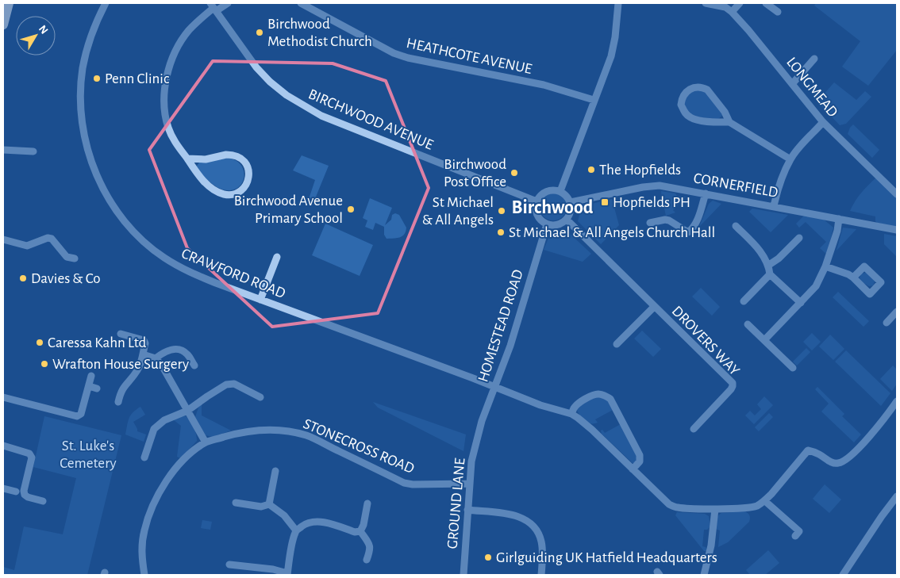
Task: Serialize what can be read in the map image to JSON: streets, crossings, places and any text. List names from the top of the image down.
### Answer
{
  "streets": {
    "street": [
      "HEATHCOTE AVENUE",
      "LONGMEAD",
      "BIRCHWOOD AVENUE",
      "CORNERFIELD",
      "CRAWFORD ROAD",
      "HOMESTEAD ROAD",
      "DROVERS WAY",
      "STONECROSS ROAD",
      "GROUND LANE"
    ]
  },
  "crossings": [
    ["BIRCHWOOD AVENUE", "CORNERFIELD"],
    ["BIRCHWOOD AVENUE", "HOMESTEAD ROAD"],
    ["BIRCHWOOD AVENUE", "DROVERS WAY"],
    ["CORNERFIELD", "HOMESTEAD ROAD"],
    ["CORNERFIELD", "DROVERS WAY"],
    ["CRAWFORD ROAD", "HOMESTEAD ROAD"],
    ["HOMESTEAD ROAD", "DROVERS WAY"],
    ["HOMESTEAD ROAD", "GROUND LANE"],
    ["STONECROSS ROAD", "GROUND LANE"]
  ],
  "districts": ["Birchwood"],
  "parks": ["St. Luke's Cemetery"],
  "places": {
    "other": [
      "Birchwood Methodist Church",
      "Penn Clinic",
      "The Hopfields",
      "Birchwood Post Office",
      "Birchwood Avenue Primary School",
      "St Michael & All Angels",
      "St Michael & All Angels Church Hall",
      "Davies & Co",
      "Caressa Kahn Ltd",
      "Wrafton House Surgery",
      "Girlguiding UK Hatfield Headquarters"
    ],
    "transit": ["Hopfields PH"]
  },
  "north": "top right"
}
